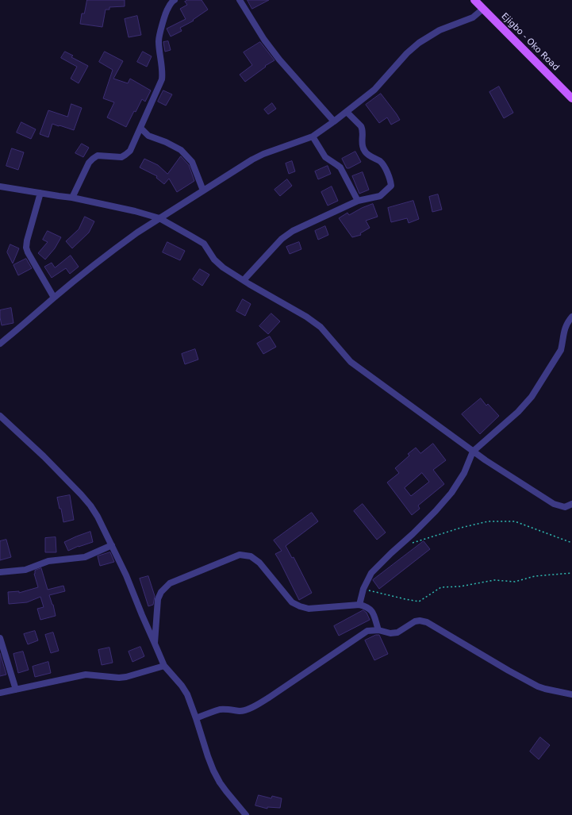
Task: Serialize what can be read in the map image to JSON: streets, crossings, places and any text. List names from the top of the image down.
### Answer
{
  "streets": {
    "main road": ["Ejigbo - Oko Road"]
  }
}
